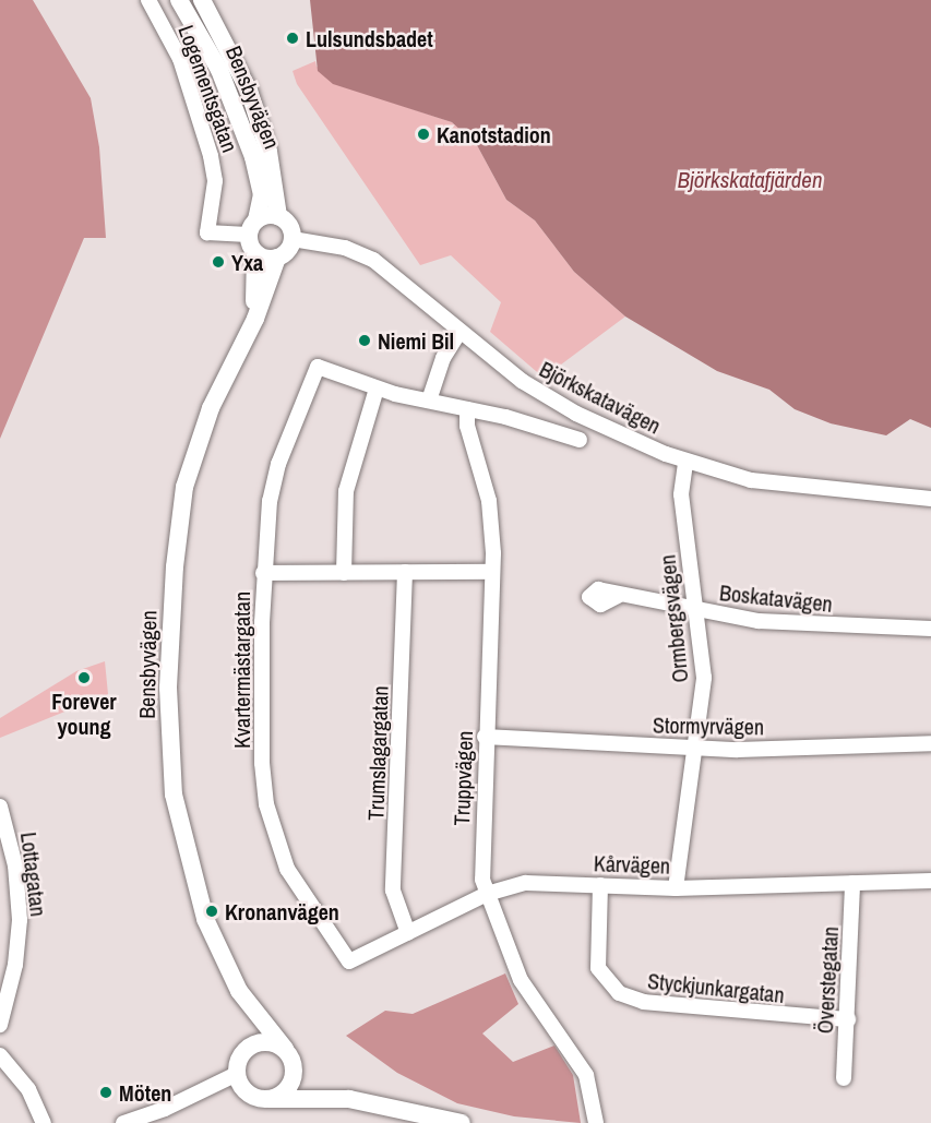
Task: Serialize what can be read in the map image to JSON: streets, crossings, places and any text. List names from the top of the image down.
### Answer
{
  "streets": {
    "main road": ["Bensbyvägen"],
    "street": [
      "Logementsgatan",
      "Björkskatavägen",
      "Boskatavägen",
      "Ormbergsvägen",
      "Kvartermästargatan",
      "Stormyrvägen",
      "Trumslagargatan",
      "Truppvägen",
      "Kårvägen",
      "Lottagatan",
      "Överstegatan",
      "Styckjunkargatan"
    ]
  },
  "crossings": [
    ["Logementsgatan", "Bensbyvägen"],
    ["Logementsgatan", "Björkskatavägen"],
    ["Bensbyvägen", "Björkskatavägen"],
    ["Björkskatavägen", "Ormbergsvägen"],
    ["Boskatavägen", "Ormbergsvägen"],
    ["Ormbergsvägen", "Stormyrvägen"],
    ["Ormbergsvägen", "Kårvägen"],
    ["Kvartermästargatan", "Kårvägen"],
    ["Stormyrvägen", "Truppvägen"],
    ["Trumslagargatan", "Kårvägen"],
    ["Truppvägen", "Kårvägen"],
    ["Kårvägen", "Överstegatan"],
    ["Kårvägen", "Styckjunkargatan"],
    ["Överstegatan", "Styckjunkargatan"]
  ],
  "water": ["Björkskatafjärden"],
  "places": [
    "Lulsundsbadet",
    "Kanotstadion",
    "Yxa",
    "Niemi Bil",
    "Forever young",
    "Kronanvägen",
    "Möten"
  ]
}
